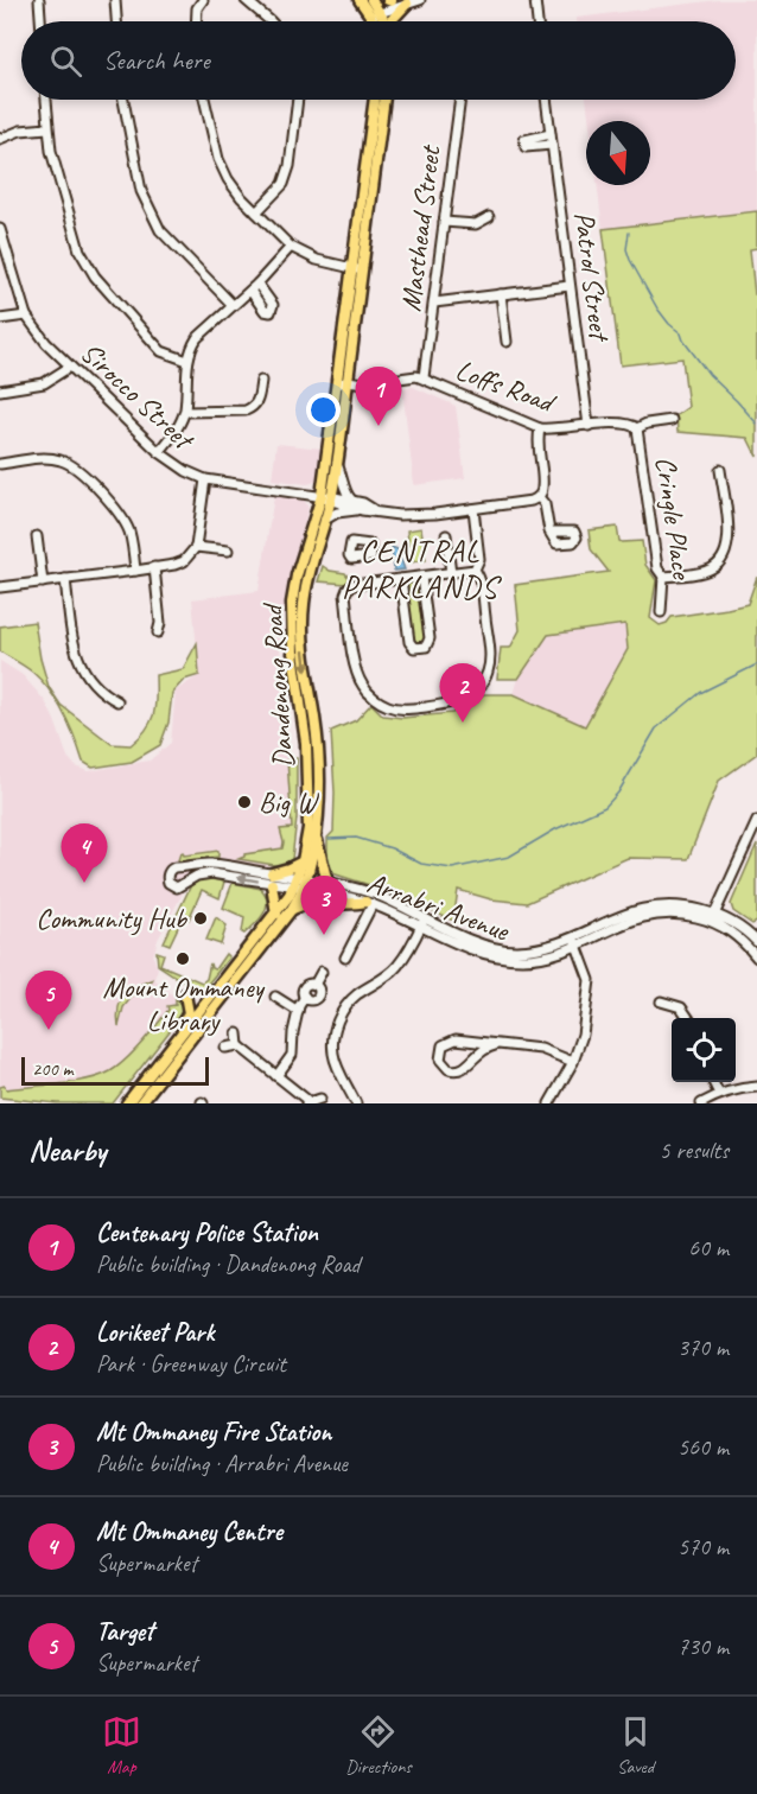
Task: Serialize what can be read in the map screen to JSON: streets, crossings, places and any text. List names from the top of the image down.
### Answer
{
  "streets": {
    "main road": ["Dandenong Road"],
    "street": [
      "Masthead Street",
      "Patrol Street",
      "Loffs Road",
      "Sirocco Street",
      "Cringle Place",
      "Arrabri Avenue"
    ]
  },
  "crossings": [
    ["Masthead Street", "Loffs Road"],
    ["Patrol Street", "Loffs Road"],
    ["Loffs Road", "Cringle Place"],
    ["Loffs Road", "Dandenong Road"],
    ["Sirocco Street", "Dandenong Road"],
    ["Dandenong Road", "Arrabri Avenue"]
  ],
  "districts": ["CENTRAL PARKLANDS"],
  "places": ["Big W", "Community Hub", "Mount Ommaney Library"],
  "scale_bar": "200 m",
  "north": "bottom",
  "page": {
    "search": "Search here",
    "pins": [
      "1",
      "2",
      "4",
      "3",
      "5"
    ],
    "scale": "200 m",
    "heading": ["Nearby", "5 results"],
    "list": [
      {
        "mark": "1",
        "name": "Centenary Police Station",
        "note": "Public building · Dandenong Road",
        "value": "60 m"
      },
      {
        "mark": "2",
        "name": "Lorikeet Park",
        "note": "Park · Greenway Circuit",
        "value": "370 m"
      },
      {
        "mark": "3",
        "name": "Mt Ommaney Fire Station",
        "note": "Public building · Arrabri Avenue",
        "value": "560 m"
      },
      {
        "mark": "4",
        "name": "Mt Ommaney Centre",
        "note": "Supermarket",
        "value": "570 m"
      },
      {
        "mark": "5",
        "name": "Target",
        "note": "Supermarket",
        "value": "730 m"
      }
    ],
    "nav": ["Map", "Directions", "Saved"]
  }
}
